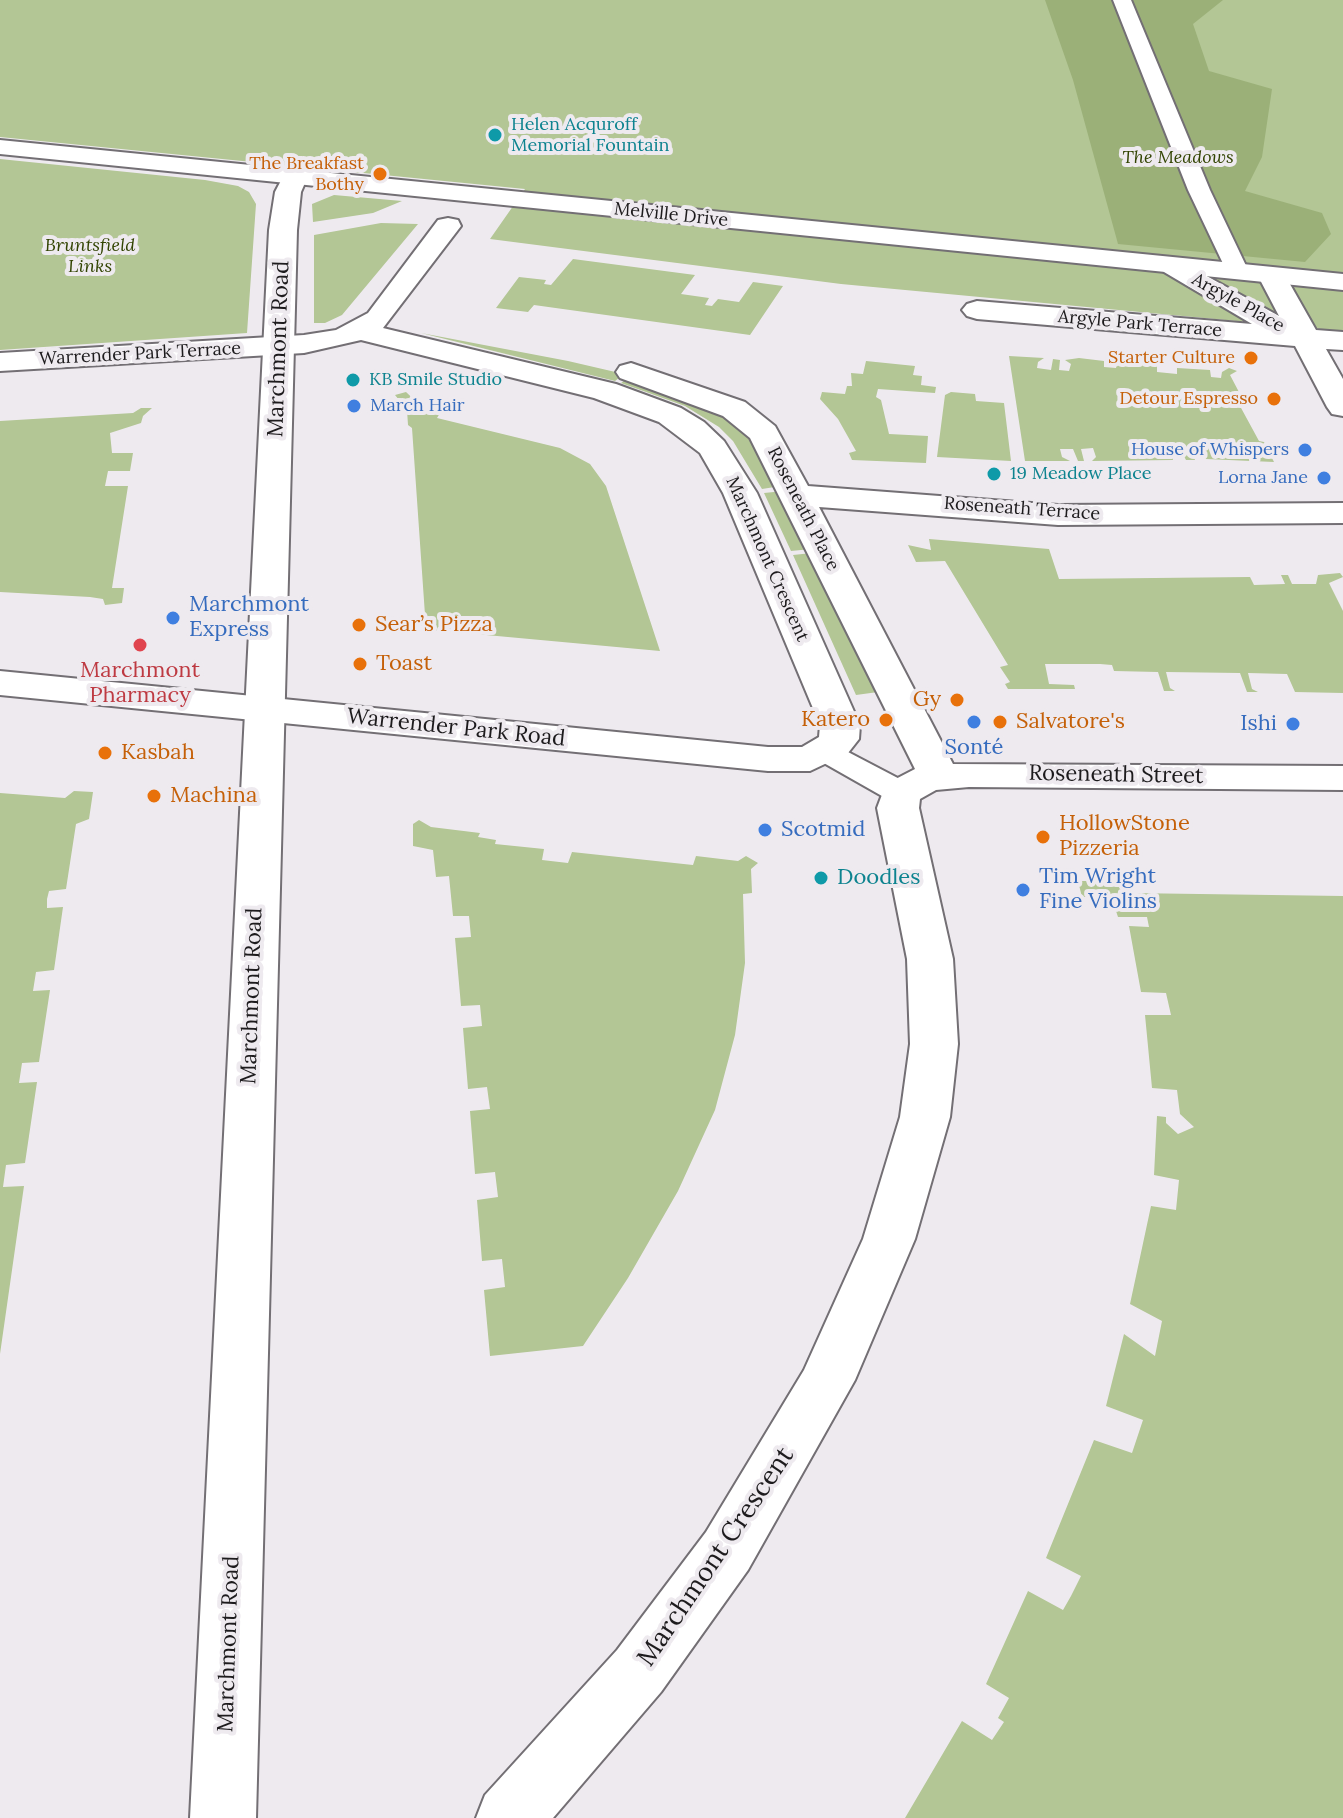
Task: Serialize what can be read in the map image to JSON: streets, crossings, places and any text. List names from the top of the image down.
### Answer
{
  "streets": {
    "street": [
      "Melville Drive",
      "Argyle Place",
      "Argyle Park Terrace",
      "Marchmont Road",
      "Warrender Park Terrace",
      "Roseneath Place",
      "Roseneath Terrace",
      "Marchmont Crescent",
      "Warrender Park Road",
      "Roseneath Street"
    ]
  },
  "crossings": [
    ["Melville Drive", "Argyle Place"],
    ["Melville Drive", "Marchmont Road"],
    ["Argyle Place", "Argyle Park Terrace"],
    ["Marchmont Road", "Warrender Park Terrace"],
    ["Marchmont Road", "Warrender Park Road"],
    ["Warrender Park Terrace", "Roseneath Place"],
    ["Warrender Park Terrace", "Marchmont Crescent"],
    ["Roseneath Place", "Roseneath Terrace"],
    ["Roseneath Place", "Marchmont Crescent"],
    ["Roseneath Place", "Roseneath Street"],
    ["Marchmont Crescent", "Warrender Park Road"],
    ["Marchmont Crescent", "Roseneath Street"]
  ],
  "parks": ["The Meadows", "Bruntsfield Links"],
  "places": [
    "Helen Acquroff Memorial Fountain",
    "The Breakfast Bothy",
    "Starter Culture",
    "KB Smile Studio",
    "Detour Espresso",
    "March Hair",
    "House of Whispers",
    "19 Meadow Place",
    "Lorna Jane",
    "Marchmont Express",
    "Sear’s Pizza",
    "Marchmont Pharmacy",
    "Toast",
    "Gy",
    "Katero",
    "Sonté",
    "Salvatore's",
    "Ishi",
    "Kasbah",
    "Machina",
    "Scotmid",
    "HollowStone Pizzeria",
    "Doodles",
    "Tim Wright Fine Violins"
  ]
}
